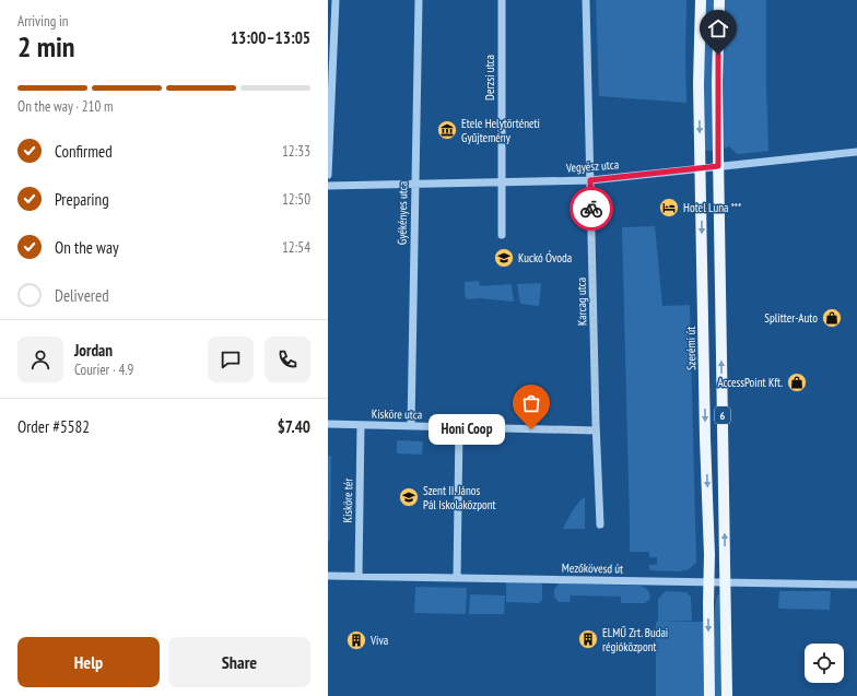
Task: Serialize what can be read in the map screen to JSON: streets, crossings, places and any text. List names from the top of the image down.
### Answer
{
  "streets": {
    "main road": ["Szerémi út", "6"],
    "street": [
      "Derzsi utca",
      "Vegyész utca",
      "Gyékényes utca",
      "Karcag utca",
      "Kisköre utca",
      "Kisköre tér",
      "Mezőkövesd út"
    ]
  },
  "crossings": [
    ["Derzsi utca", "Vegyész utca"],
    ["Vegyész utca", "Gyékényes utca"],
    ["Vegyész utca", "Karcag utca"],
    ["Vegyész utca", "Szerémi út"],
    ["Vegyész utca", "6"],
    ["Gyékényes utca", "Kisköre utca"],
    ["Karcag utca", "Kisköre utca"],
    ["Szerémi út", "Mezőkövesd út"],
    ["Kisköre utca", "Kisköre tér"],
    ["6", "Mezőkövesd út"],
    ["Kisköre tér", "Mezőkövesd út"]
  ],
  "places": {
    "museum": ["Etele Helytörténeti Gyűjtemény"],
    "hotel": ["Hotel Luna ***"],
    "school or university": ["Kuckó Óvoda", "Szent II. János Pál Iskolaközpont"],
    "shop": ["Splitter-Auto", "AccessPoint Kft."],
    "other": ["Honi Coop"],
    "building": ["ELMŰ Zrt. Budai régióközpont", "Viva"]
  },
  "page": {
    "heading": ["2 min", "Arriving in", "13:00–13:05"],
    "panel": [
      "Jordan",
      "Courier · 4.9",
      "Order #5582",
      "$7.40"
    ],
    "bar": "On the way · 210 m",
    "list": [
      ["Confirmed", "12:33"],
      ["Preparing", "12:50"],
      ["On the way", "12:54"],
      "Delivered"
    ],
    "bubble": "Honi Coop",
    "buttons": ["Help", "Share"]
  }
}
